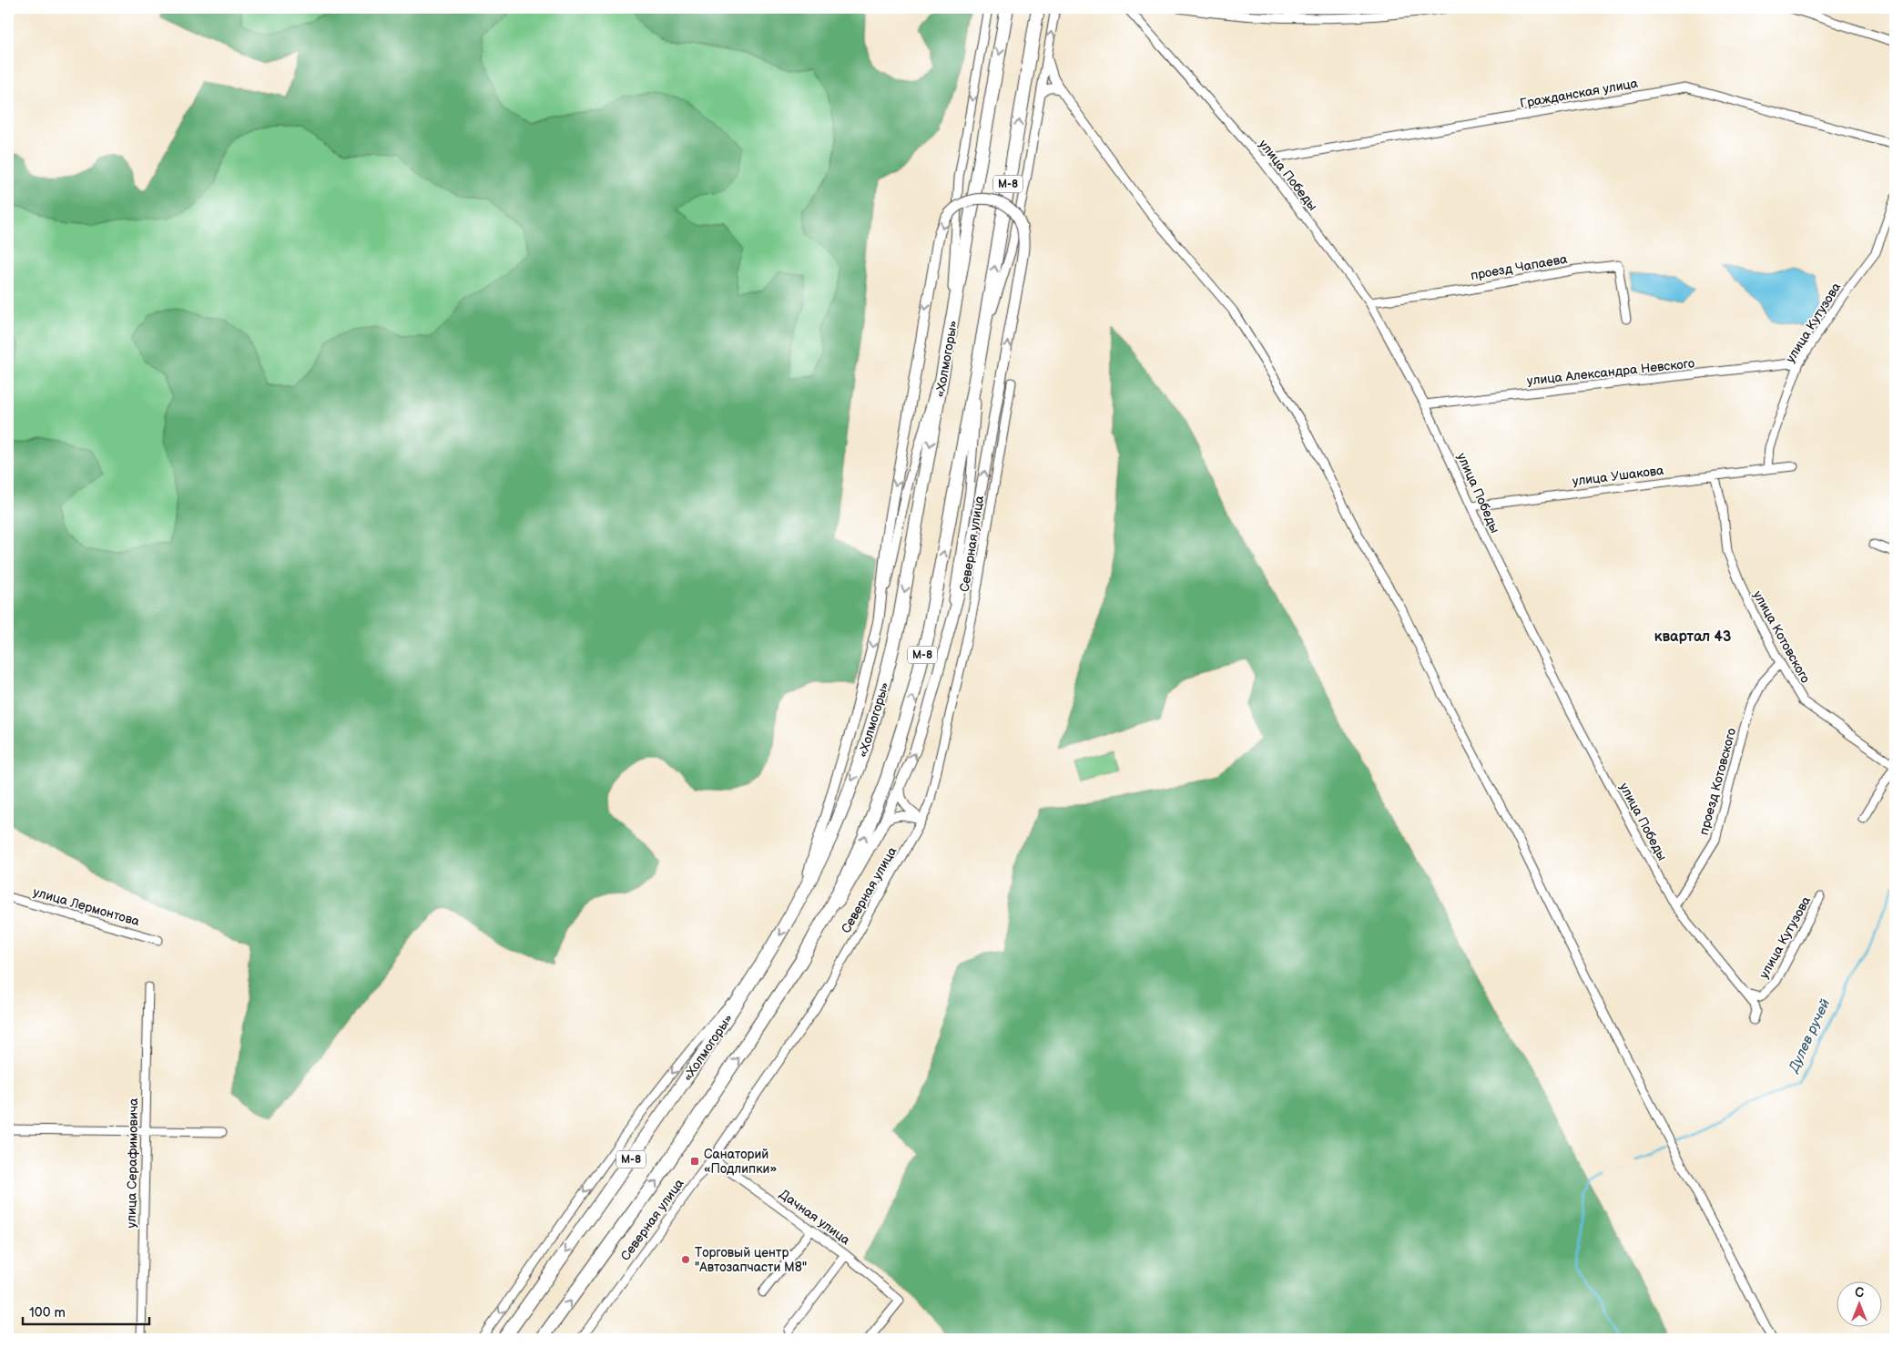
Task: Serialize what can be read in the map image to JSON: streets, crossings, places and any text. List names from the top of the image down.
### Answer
{
  "streets": {
    "highway": ["М-8", "«Холмогоры»"],
    "street": [
      "Гражданская улица",
      "улица Победы",
      "проезд Чапаева",
      "улица Кутузова",
      "улица Александра Невского",
      "улица Ушакова",
      "Северная улица",
      "улица Котовского",
      "проезд Котовского",
      "улица Лермонтова",
      "улица Серафимовича",
      "Дачная улица"
    ]
  },
  "crossings": [
    ["Гражданская улица", "улица Победы"],
    ["улица Победы", "проезд Чапаева"],
    ["улица Победы", "улица Кутузова"],
    ["улица Победы", "улица Александра Невского"],
    ["улица Победы", "улица Ушакова"],
    ["улица Победы", "проезд Котовского"],
    ["улица Кутузова", "улица Александра Невского"],
    ["улица Кутузова", "улица Ушакова"],
    ["улица Ушакова", "улица Котовского"],
    ["Северная улица", "Дачная улица"],
    ["улица Котовского", "проезд Котовского"]
  ],
  "districts": ["квартал 43"],
  "water": ["Дулев ручей"],
  "places": {
    "transit": ["Санаторий «Подлипки»"],
    "other": ["Торговый центр \"Автозапчасти М8\""]
  },
  "scale_bar": "100 m",
  "north": "top"
}
